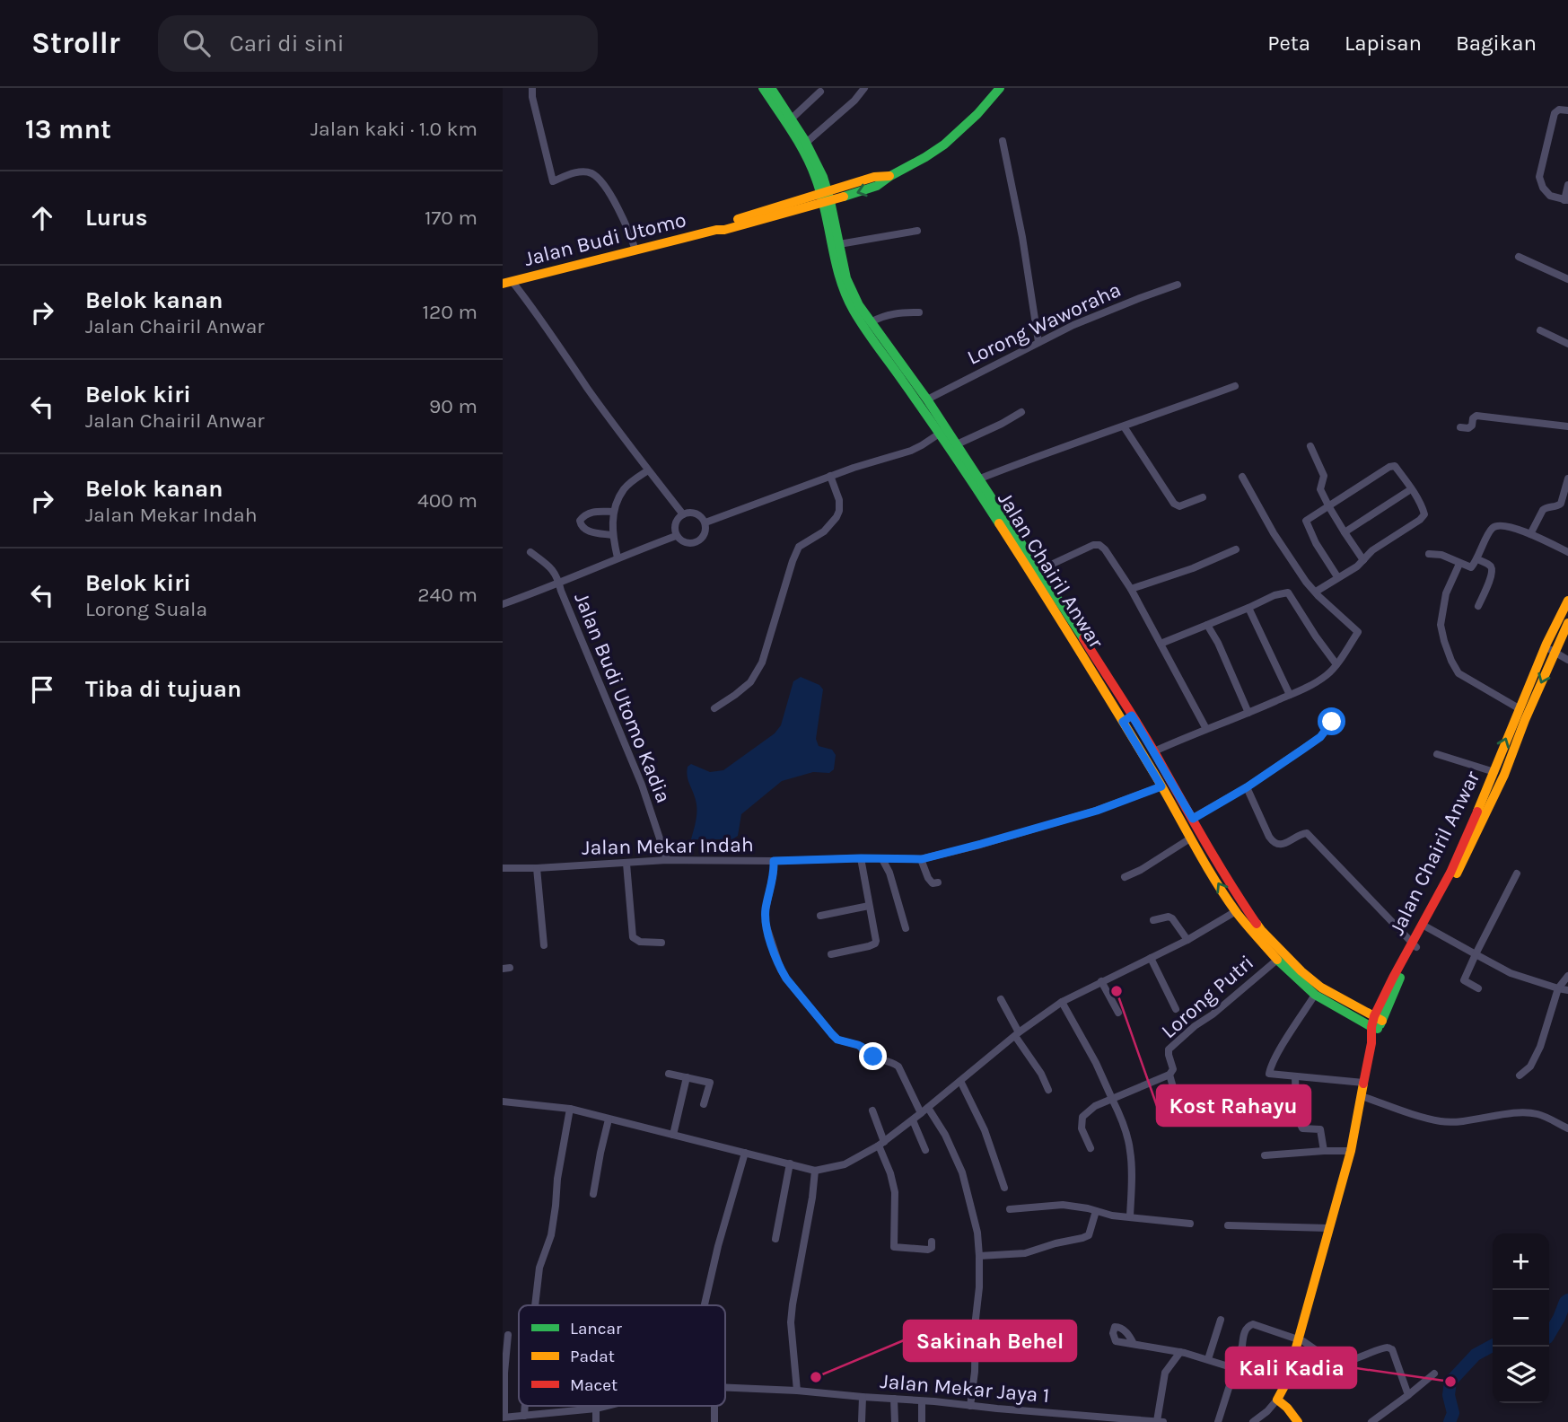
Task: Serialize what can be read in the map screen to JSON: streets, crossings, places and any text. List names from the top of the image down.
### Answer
{
  "streets": {
    "main road": ["Jalan Budi Utomo", "Jalan Chairil Anwar"],
    "street": [
      "Lorong Waworaha",
      "Jalan Budi Utomo Kadia",
      "Jalan Mekar Indah",
      "Lorong Putri",
      "Jalan Mekar Jaya 1"
    ]
  },
  "crossings": [
    ["Jalan Budi Utomo", "Jalan Chairil Anwar"],
    ["Lorong Waworaha", "Jalan Chairil Anwar"],
    ["Jalan Chairil Anwar", "Jalan Mekar Indah"],
    ["Jalan Chairil Anwar", "Lorong Putri"],
    ["Jalan Budi Utomo Kadia", "Jalan Mekar Indah"]
  ],
  "places": ["Kost Rahayu", "Sakinah Behel", "Kali Kadia"],
  "legend": ["Lancar", "Padat", "Macet"],
  "page": {
    "header": "Strollr",
    "search": "Cari di sini",
    "nav": ["Peta", "Lapisan", "Bagikan"],
    "heading": ["13 mnt", "Jalan kaki · 1.0 km"],
    "list": [
      ["Lurus", "170 m"],
      ["Belok kanan", "Jalan Chairil Anwar", "120 m"],
      ["Belok kiri", "Jalan Chairil Anwar", "90 m"],
      ["Belok kanan", "Jalan Mekar Indah", "400 m"],
      ["Belok kiri", "Lorong Suala", "240 m"],
      "Tiba di tujuan"
    ],
    "map_buttons": ["+", "−"]
  }
}
